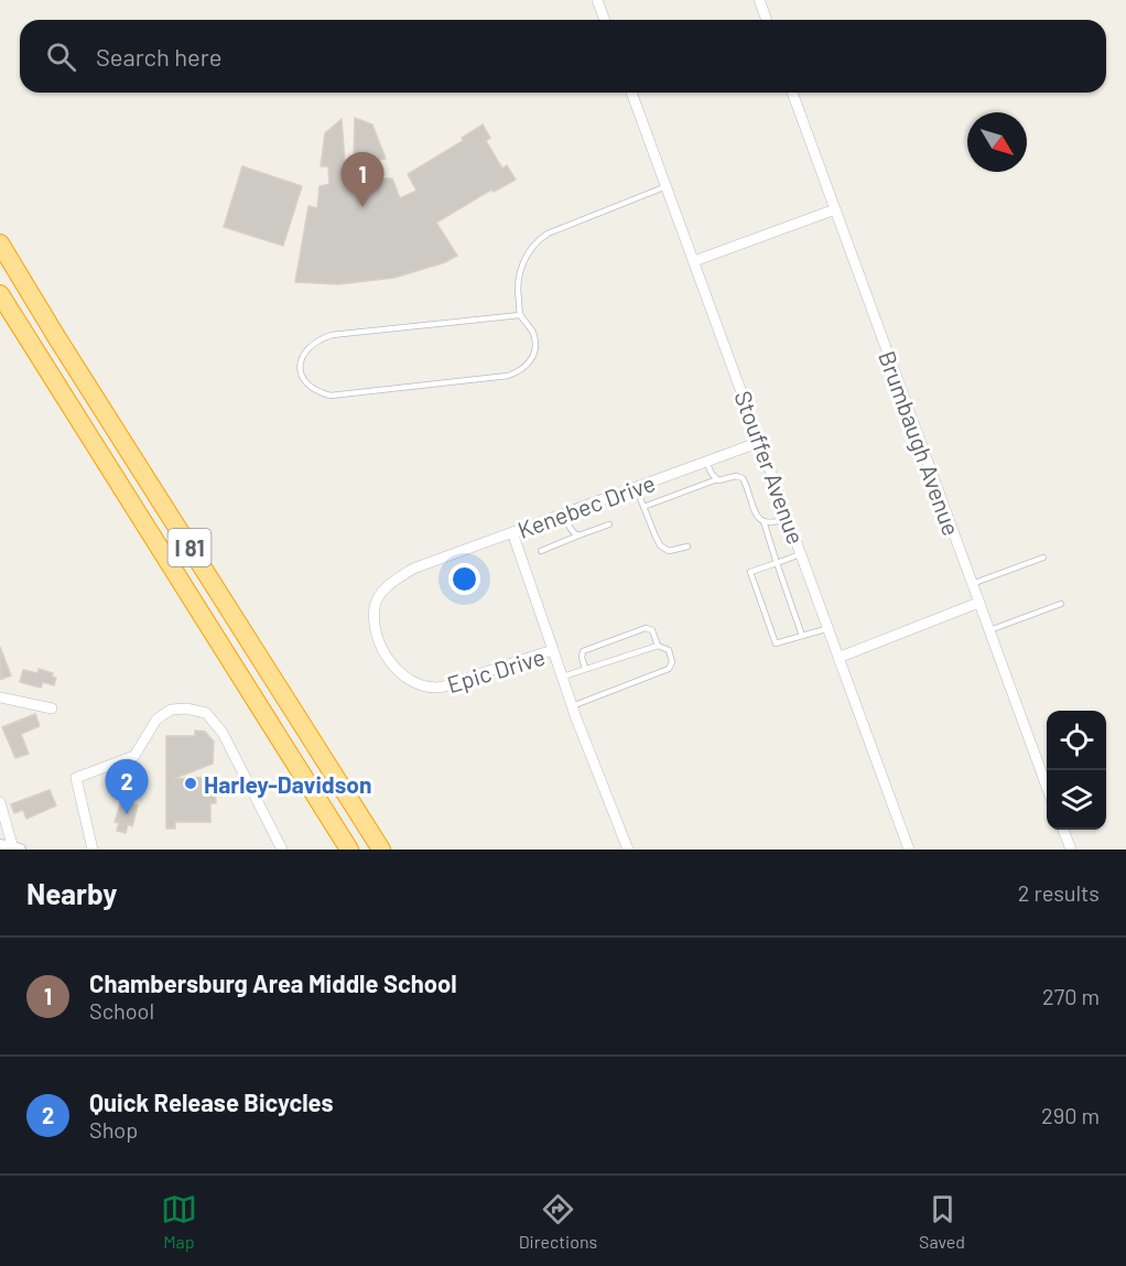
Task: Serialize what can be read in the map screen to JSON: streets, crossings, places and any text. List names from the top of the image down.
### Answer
{
  "streets": {
    "highway": ["I 81"],
    "street": [
      "Brumbaugh Avenue",
      "Stouffer Avenue",
      "Kenebec Drive",
      "Epic Drive"
    ]
  },
  "crossings": [
    ["Stouffer Avenue", "Kenebec Drive"],
    ["Kenebec Drive", "Epic Drive"]
  ],
  "places": ["Harley-Davidson"],
  "north": "bottom right",
  "page": {
    "search": "Search here",
    "pins": ["1", "2"],
    "heading": ["Nearby", "2 results"],
    "list": [
      {
        "mark": "1",
        "name": "Chambersburg Area Middle School",
        "note": "School",
        "value": "270 m"
      },
      {
        "mark": "2",
        "name": "Quick Release Bicycles",
        "note": "Shop",
        "value": "290 m"
      }
    ],
    "nav": ["Map", "Directions", "Saved"]
  }
}
